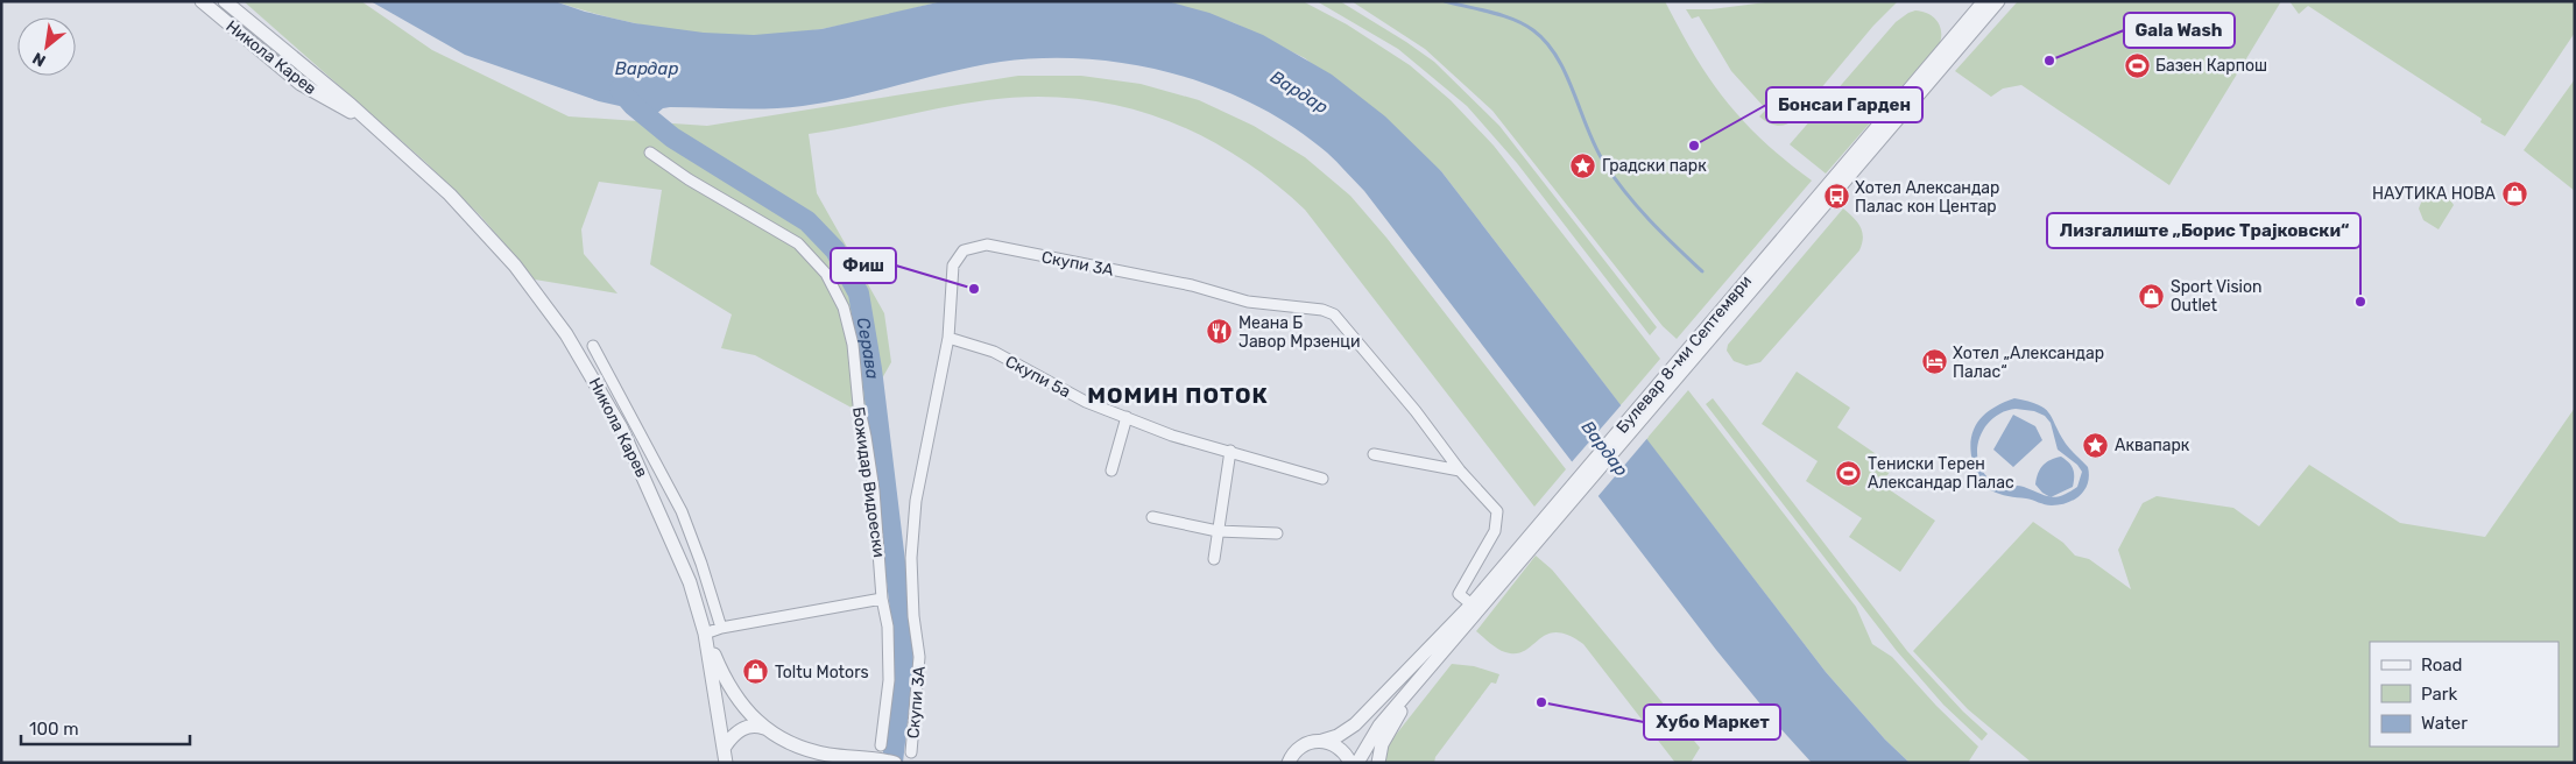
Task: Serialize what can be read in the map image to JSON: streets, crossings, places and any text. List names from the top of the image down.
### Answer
{
  "streets": {
    "street": [
      "Никола Карев",
      "Скупи 3А",
      "Булевар 8-ми Септември",
      "Скупи 5а",
      "Божидар Видоески"
    ]
  },
  "crossings": [
    ["Скупи 3А", "Булевар 8-ми Септември"],
    ["Скупи 3А", "Скупи 5а"]
  ],
  "districts": ["МОМИН ПОТОК"],
  "water": ["Вардар", "Серава"],
  "places": {
    "other": [
      "Gala Wash",
      "Бонсаи Гарден",
      "Фиш",
      "Лизгалиште „Борис Трајковски“",
      "Хубо Маркет"
    ],
    "sports": ["Базен Карпош", "Тениски Терен Александар Палас"],
    "place": ["Градски парк", "Аквапарк"],
    "shop": ["НАУТИКА НОВА", "Sport Vision Outlet", "Toltu Motors"],
    "bus stop": ["Хотел Александар Палас кон Центар"],
    "restaurant": ["Меана Б Јавор Мрзенци"],
    "hotel": ["Хотел „Александар Палас“"]
  },
  "legend": ["Road", "Park", "Water"],
  "scale_bar": "100 m",
  "north": "bottom left"
}
